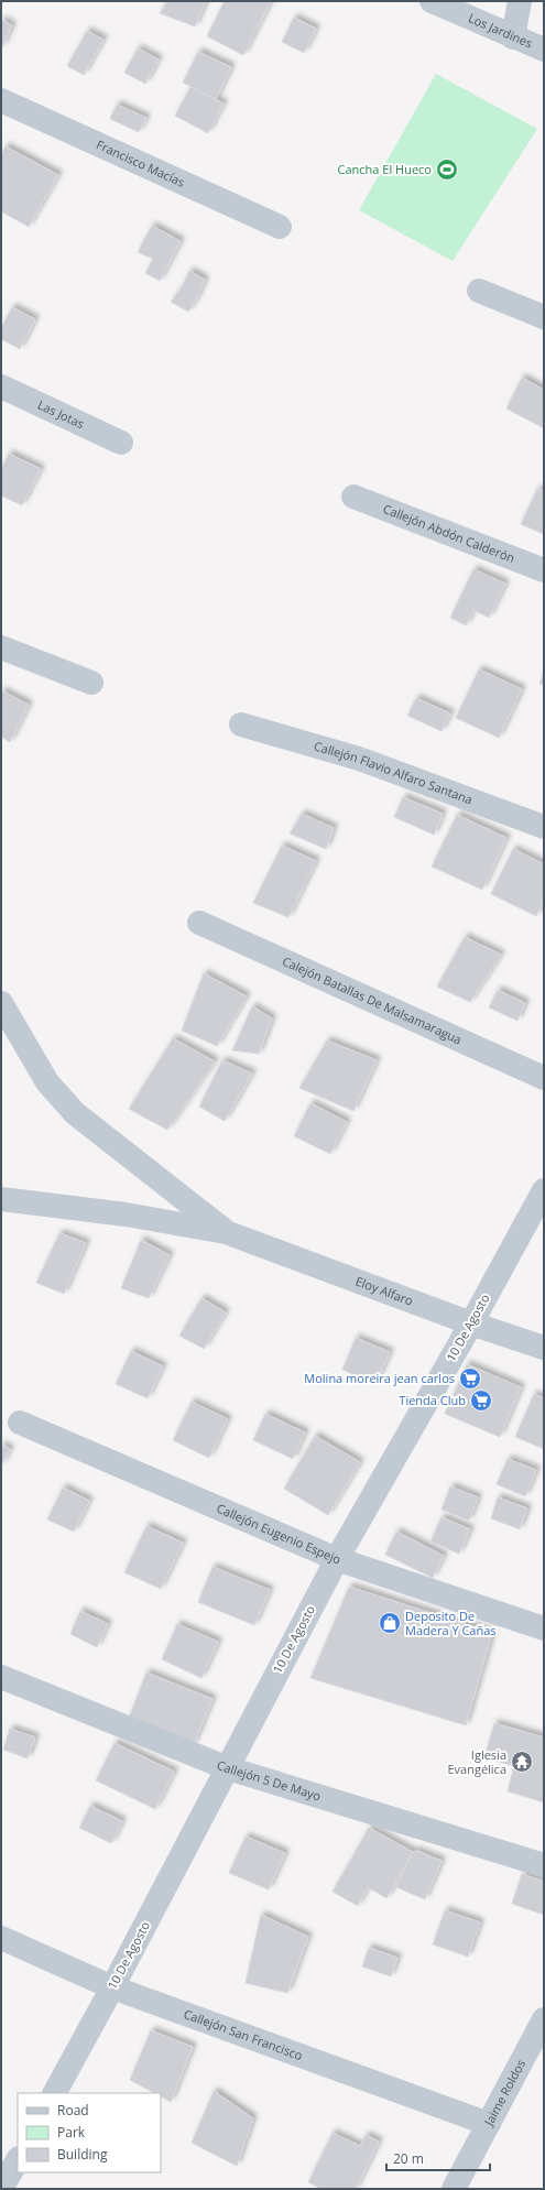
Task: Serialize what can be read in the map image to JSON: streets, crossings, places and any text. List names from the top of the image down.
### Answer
{
  "streets": {
    "street": [
      "Los Jardines",
      "Francisco Macías",
      "Las Jotas",
      "Callejón Abdón Calderón",
      "Callejón Flavio Alfaro Santana",
      "Calejón Batallas De Malsamaragua",
      "Eloy Alfaro",
      "10 De Agosto",
      "Callejón Eugenio Espejo",
      "Callejón 5 De Mayo",
      "Callejón San Francisco",
      "Jaime Roldos"
    ]
  },
  "crossings": [
    ["Eloy Alfaro", "10 De Agosto"],
    ["10 De Agosto", "Callejón Eugenio Espejo"],
    ["10 De Agosto", "Callejón 5 De Mayo"],
    ["10 De Agosto", "Callejón San Francisco"],
    ["Callejón San Francisco", "Jaime Roldos"]
  ],
  "places": {
    "sports": ["Cancha El Hueco"],
    "supermarket": ["Molina moreira jean carlos", "Tienda Club"],
    "shop": ["Deposito De Madera Y Cañas"],
    "temple": ["Iglesia Evangélica"]
  },
  "legend": ["Road", "Park", "Building"],
  "scale_bar": "20 m"
}
